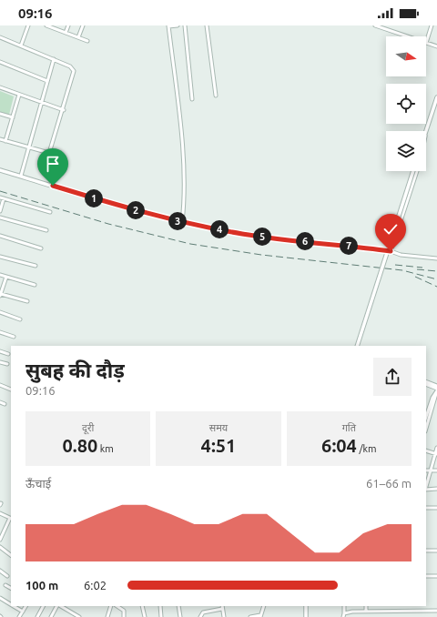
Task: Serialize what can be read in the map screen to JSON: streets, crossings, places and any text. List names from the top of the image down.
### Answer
{
  "north": "right",
  "page": {
    "status": "09:16",
    "pins": [
      "1",
      "2",
      "3",
      "4",
      "5",
      "6",
      "7"
    ],
    "heading": ["सुबह की दौड़", "09:16"],
    "stats": [
      ["दूरी", "0.80 km"],
      ["समय", "4:51"],
      ["गति", "6:04 /km"]
    ],
    "chart": ["ऊँचाई", "61–66 m"],
    "list": [
      {
        "name": "100 m",
        "note": "6:02"
      }
    ]
  }
}
